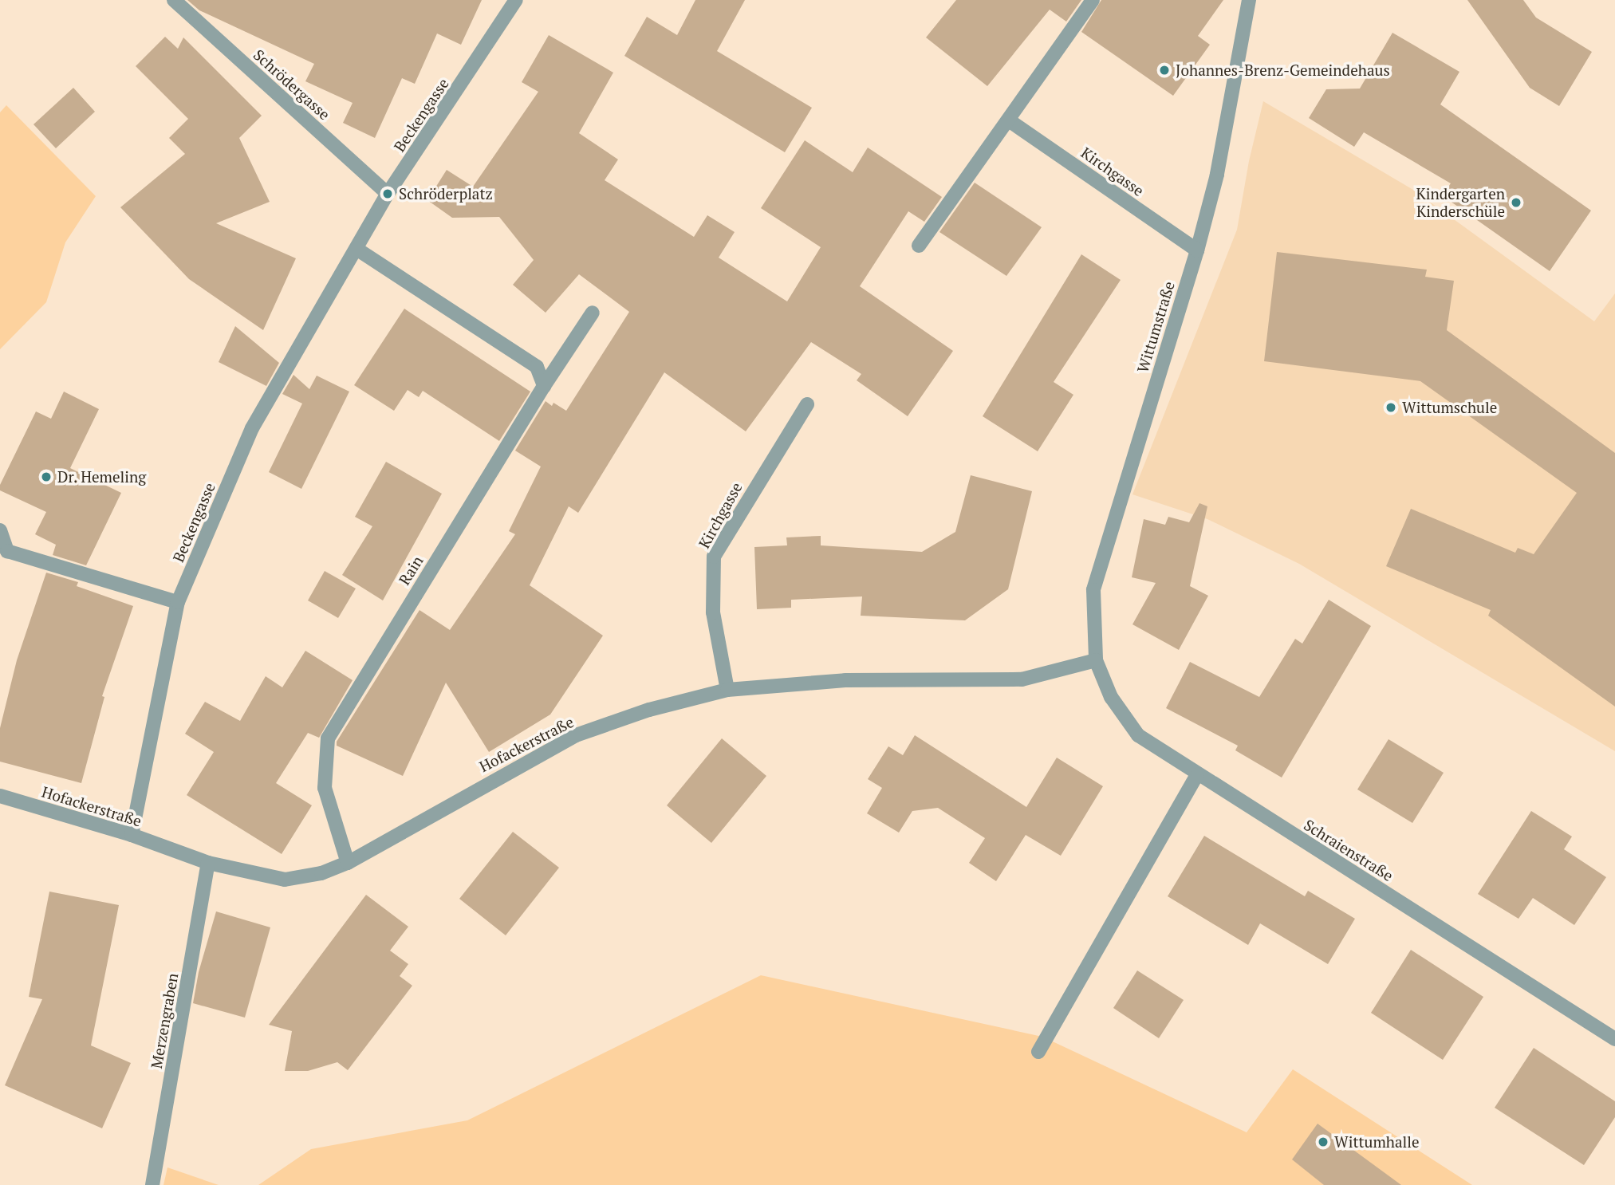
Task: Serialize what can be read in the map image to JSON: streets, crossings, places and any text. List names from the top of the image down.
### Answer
{
  "streets": {
    "street": [
      "Schrödergasse",
      "Beckengasse",
      "Kirchgasse",
      "Wittumstraße",
      "Rain",
      "Hofackerstraße",
      "Schraienstraße",
      "Merzengraben"
    ]
  },
  "crossings": [
    ["Schrödergasse", "Beckengasse"],
    ["Beckengasse", "Hofackerstraße"],
    ["Kirchgasse", "Wittumstraße"],
    ["Kirchgasse", "Hofackerstraße"],
    ["Wittumstraße", "Hofackerstraße"],
    ["Wittumstraße", "Schraienstraße"],
    ["Rain", "Hofackerstraße"],
    ["Hofackerstraße", "Schraienstraße"],
    ["Hofackerstraße", "Merzengraben"]
  ],
  "places": [
    "Johannes-Brenz-Gemeindehaus",
    "Schröderplatz",
    "Kindergarten Kinderschüle",
    "Wittumschule",
    "Dr. Hemeling",
    "Wittumhalle"
  ]
}
